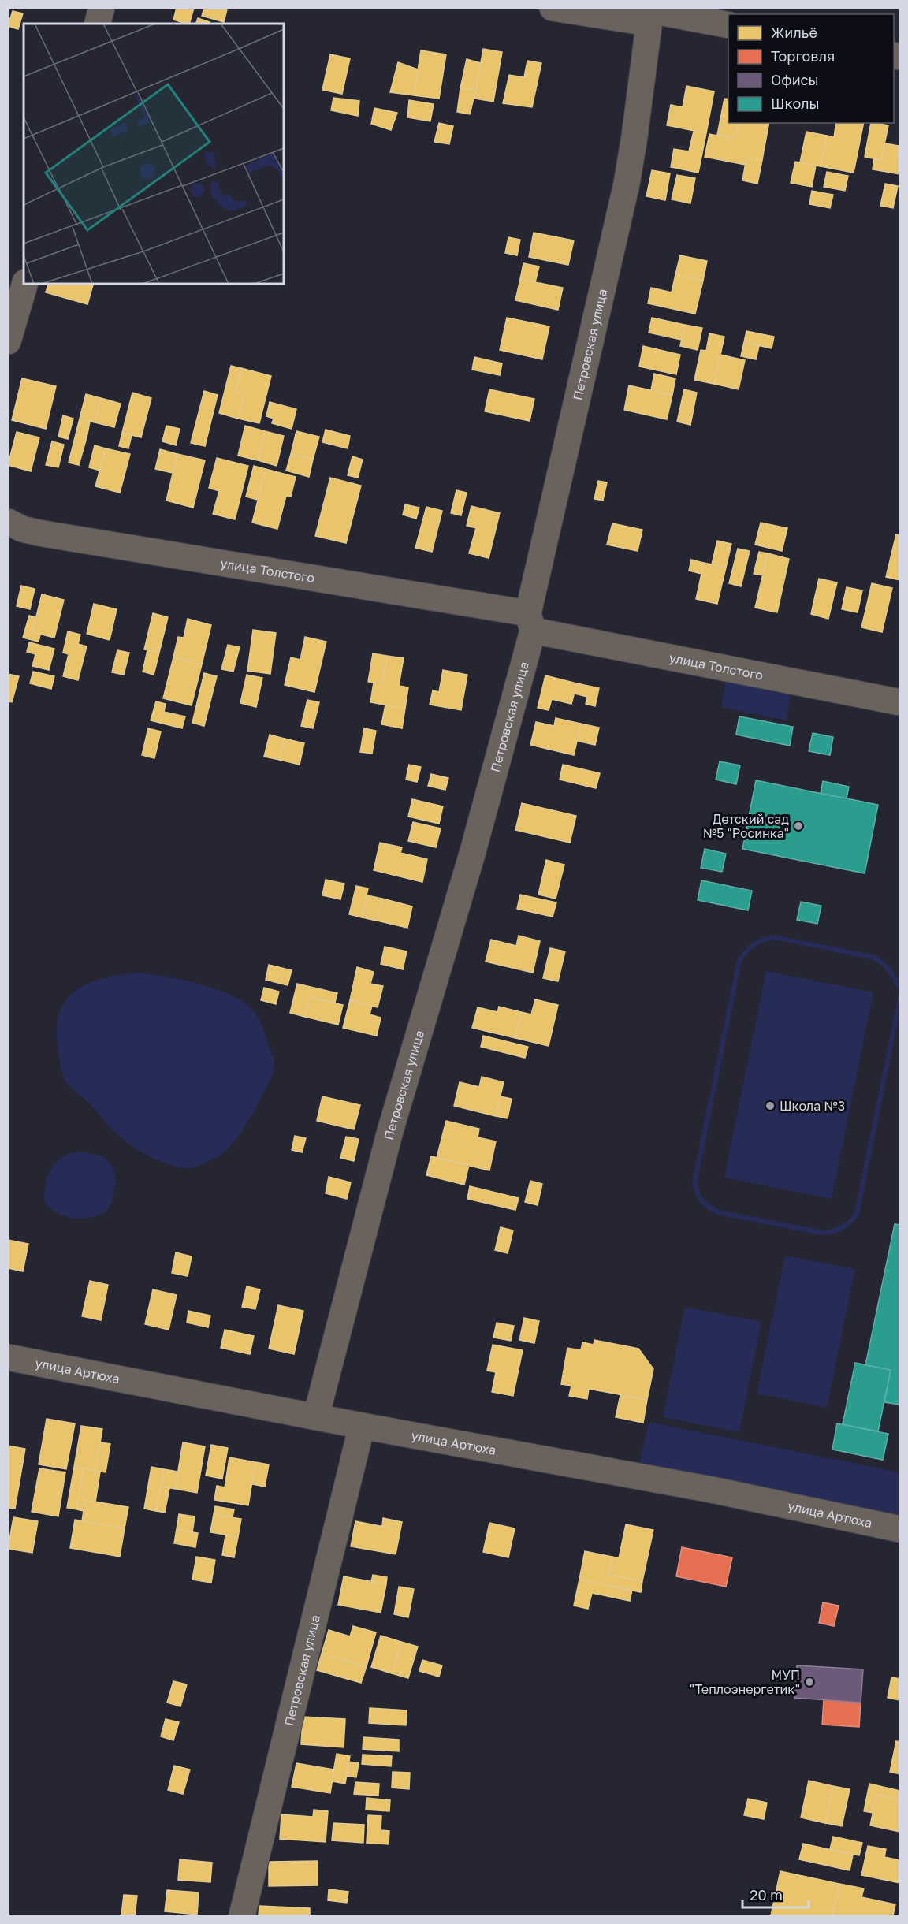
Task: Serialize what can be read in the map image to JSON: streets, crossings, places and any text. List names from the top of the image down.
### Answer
{
  "streets": {
    "street": ["Петровская улица", "улица Толстого", "улица Артюха"]
  },
  "crossings": [
    ["Петровская улица", "улица Толстого"],
    ["Петровская улица", "улица Артюха"]
  ],
  "places": ["Детский сад №5 \"Росинка\"", "Школа №3", "МУП \"Теплоэнергетик\""],
  "legend": [
    "Жильё",
    "Торговля",
    "Офисы",
    "Школы"
  ],
  "scale_bar": "20 m"
}
